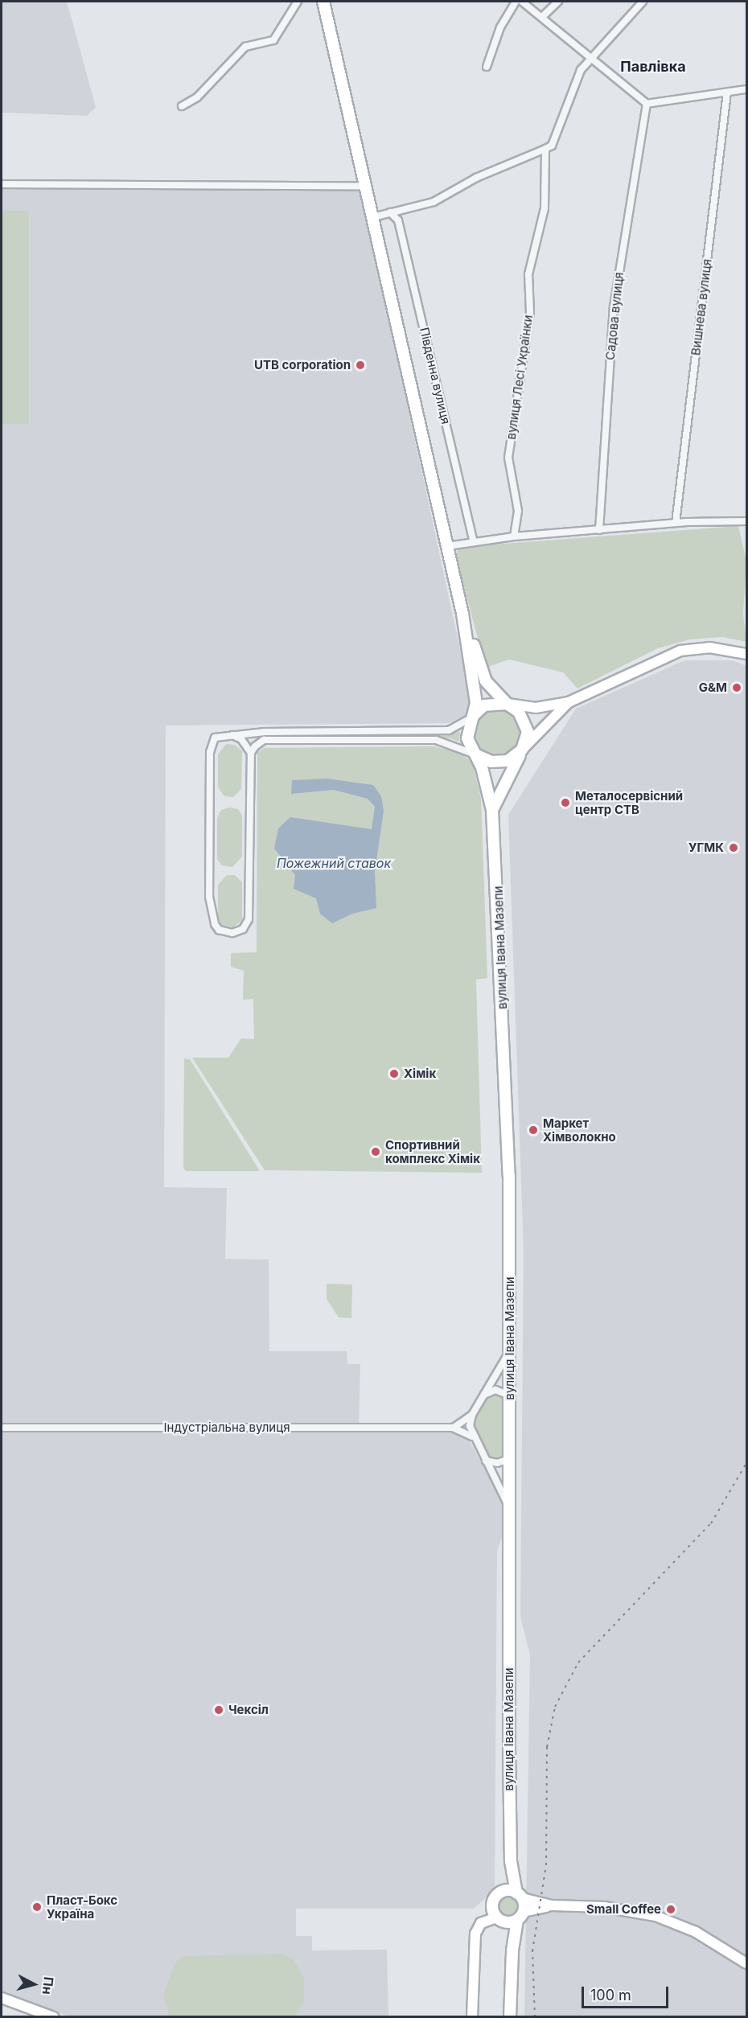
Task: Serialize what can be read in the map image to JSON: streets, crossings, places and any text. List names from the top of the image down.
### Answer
{
  "streets": {
    "main road": ["вулиця Івана Мазепи"],
    "street": [
      "Вишнева вулиця",
      "Садова вулиця",
      "Південна вулиця",
      "вулиця Лесі Українки",
      "Індустріальна вулиця"
    ]
  },
  "districts": ["Павлівка"],
  "water": ["Пожежний ставок"],
  "places": [
    "UTB corporation",
    "G&M",
    "Металосервісний центр СТВ",
    "УГМК",
    "Хімік",
    "Маркет Хімволокно",
    "Спортивний комплекс Хімік",
    "Чексіл",
    "Пласт-Бокс Україна",
    "Small Coffee"
  ],
  "scale_bar": "100 m",
  "north": "right"
}
